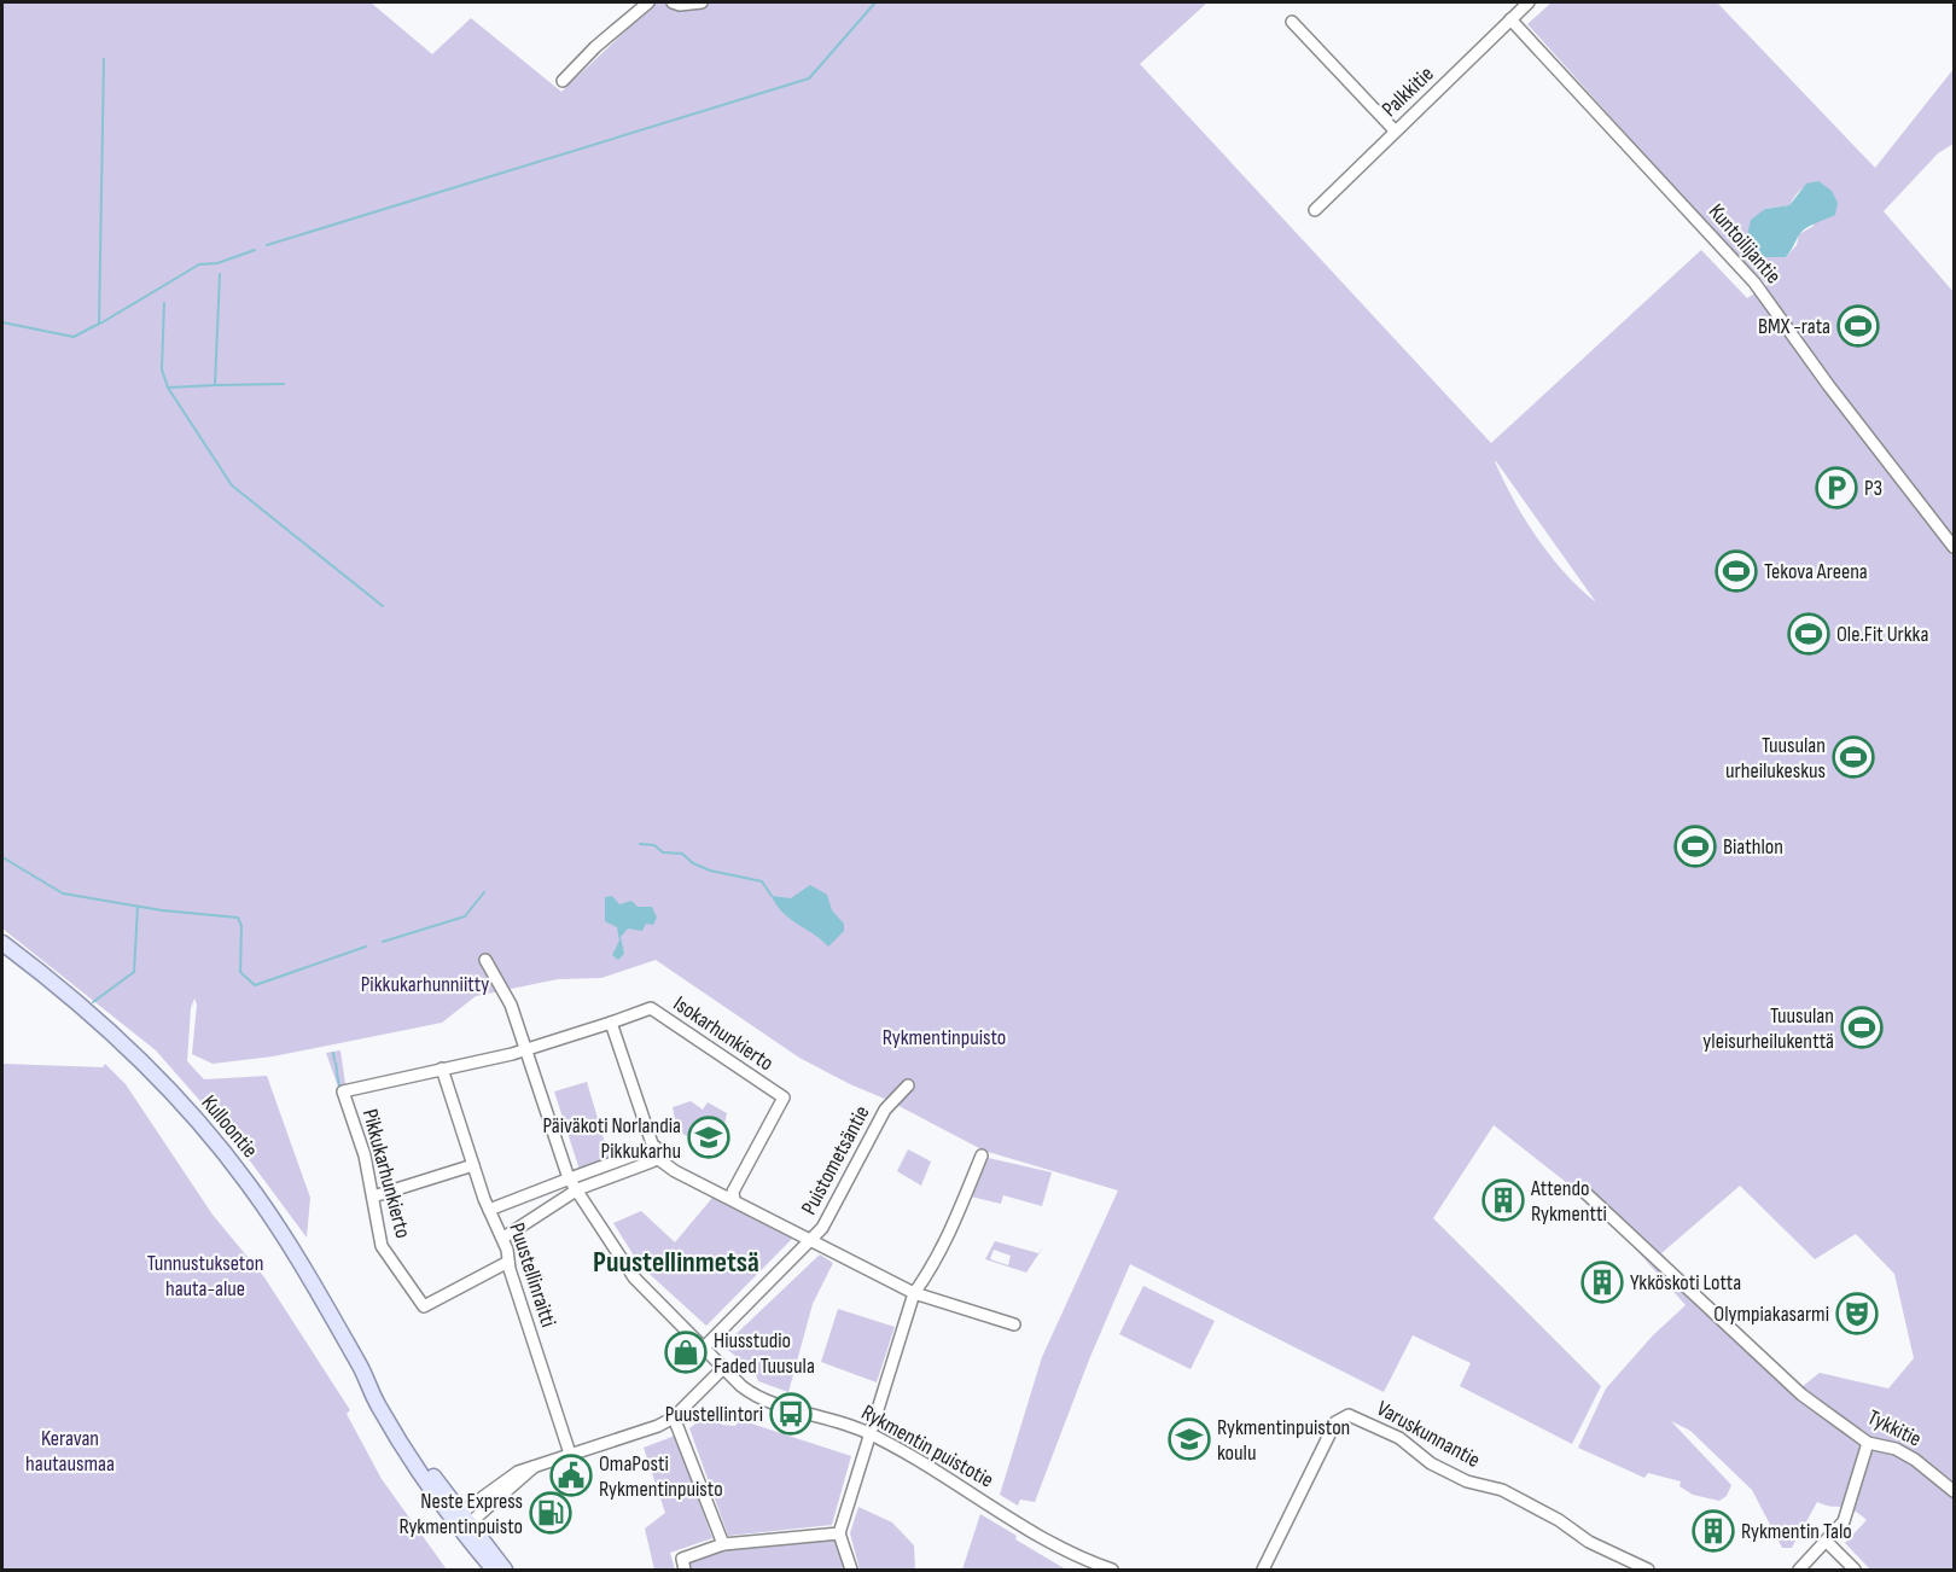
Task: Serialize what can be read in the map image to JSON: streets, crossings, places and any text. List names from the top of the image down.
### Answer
{
  "streets": {
    "main road": ["Kulloontie"],
    "street": [
      "Palkkitie",
      "Kuntoilijantie",
      "Isokarhunkierto",
      "Puistometsäntie",
      "Pikkukarhunkierto",
      "Puustellinraitti",
      "Tykkitie",
      "Varuskunnantie",
      "Rykmentin puistotie"
    ]
  },
  "crossings": [
    ["Palkkitie", "Kuntoilijantie"],
    ["Puistometsäntie", "Rykmentin puistotie"],
    ["Pikkukarhunkierto", "Puustellinraitti"]
  ],
  "districts": ["Puustellinmetsä"],
  "parks": [
    "Pikkukarhunniitty",
    "Rykmentinpuisto",
    "Tunnustukseton hauta-alue",
    "Keravan hautausmaa"
  ],
  "places": {
    "sports": [
      "BMX -rata",
      "Tekova Areena",
      "Ole.Fit Urkka",
      "Tuusulan urheilukeskus",
      "Biathlon",
      "Tuusulan yleisurheilukenttä"
    ],
    "parking": ["P3"],
    "school or university": ["Päiväkoti Norlandia Pikkukarhu", "Rykmentinpuiston koulu"],
    "building": ["Attendo Rykmentti", "Ykköskoti Lotta", "Rykmentin Talo"],
    "theatre": ["Olympiakasarmi"],
    "shop": ["Hiusstudio Faded Tuusula"],
    "bus stop": ["Puustellintori"],
    "public building": ["OmaPosti Rykmentinpuisto"],
    "fuel station": ["Neste Express Rykmentinpuisto"]
  }
}
